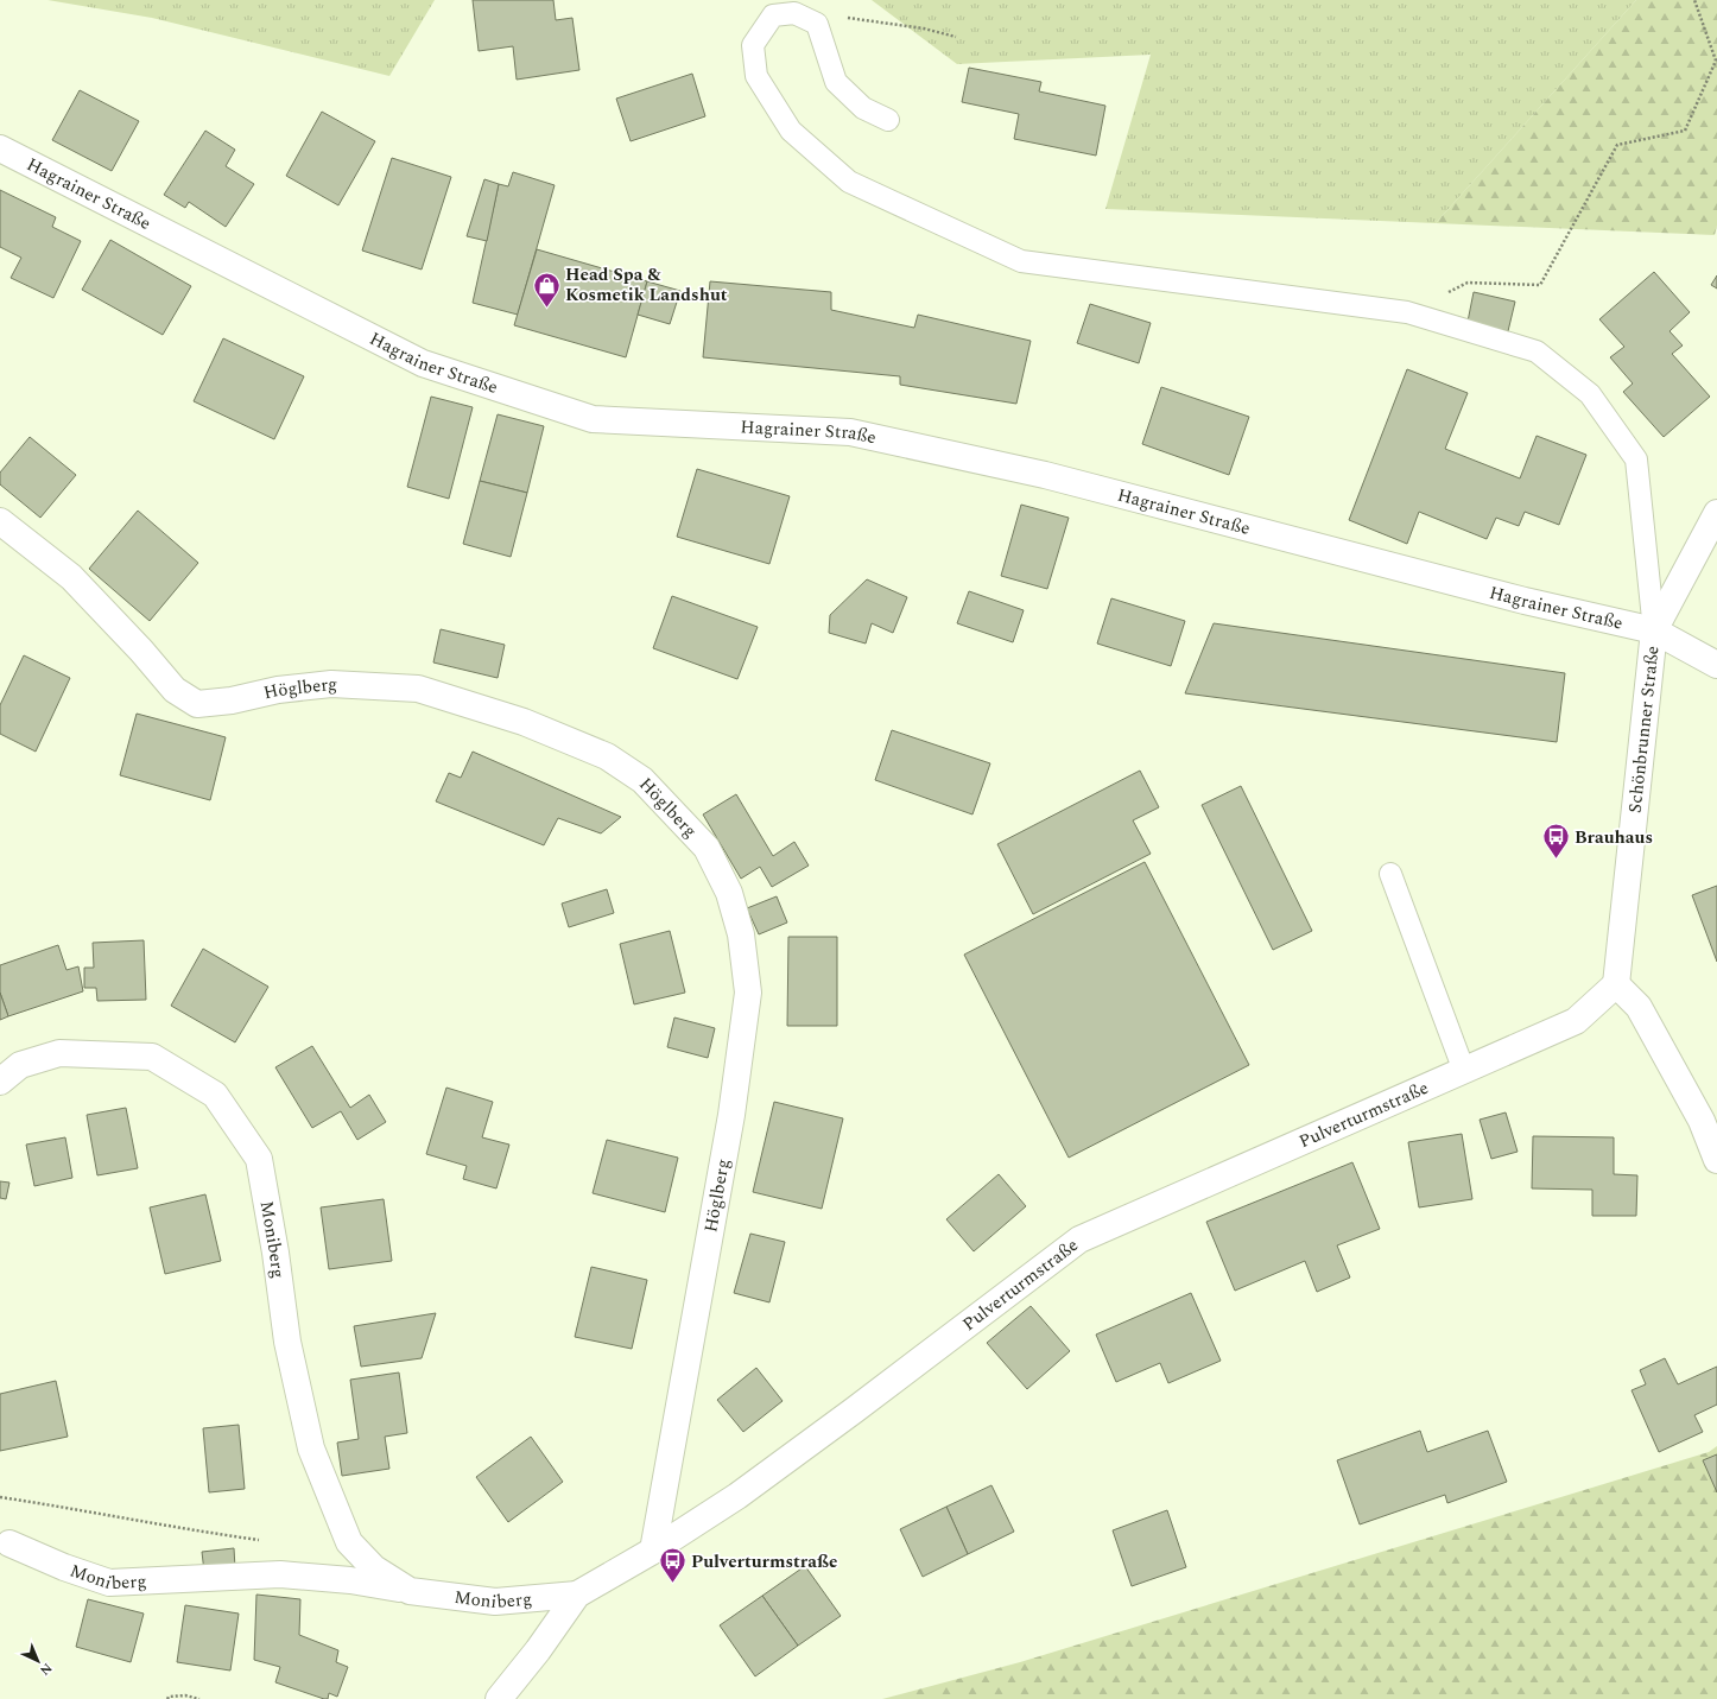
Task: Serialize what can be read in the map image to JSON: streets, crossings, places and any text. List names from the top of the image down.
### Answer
{
  "streets": {
    "street": [
      "Hagrainer Straße",
      "Höglberg",
      "Schönbrunner Straße",
      "Pulverturmstraße",
      "Moniberg"
    ]
  },
  "crossings": [
    ["Hagrainer Straße", "Schönbrunner Straße"],
    ["Höglberg", "Pulverturmstraße"],
    ["Schönbrunner Straße", "Pulverturmstraße"],
    ["Pulverturmstraße", "Moniberg"]
  ],
  "places": {
    "shop": ["Head Spa & Kosmetik Landshut"],
    "bus stop": ["Brauhaus", "Pulverturmstraße"]
  },
  "north": "bottom right"
}
